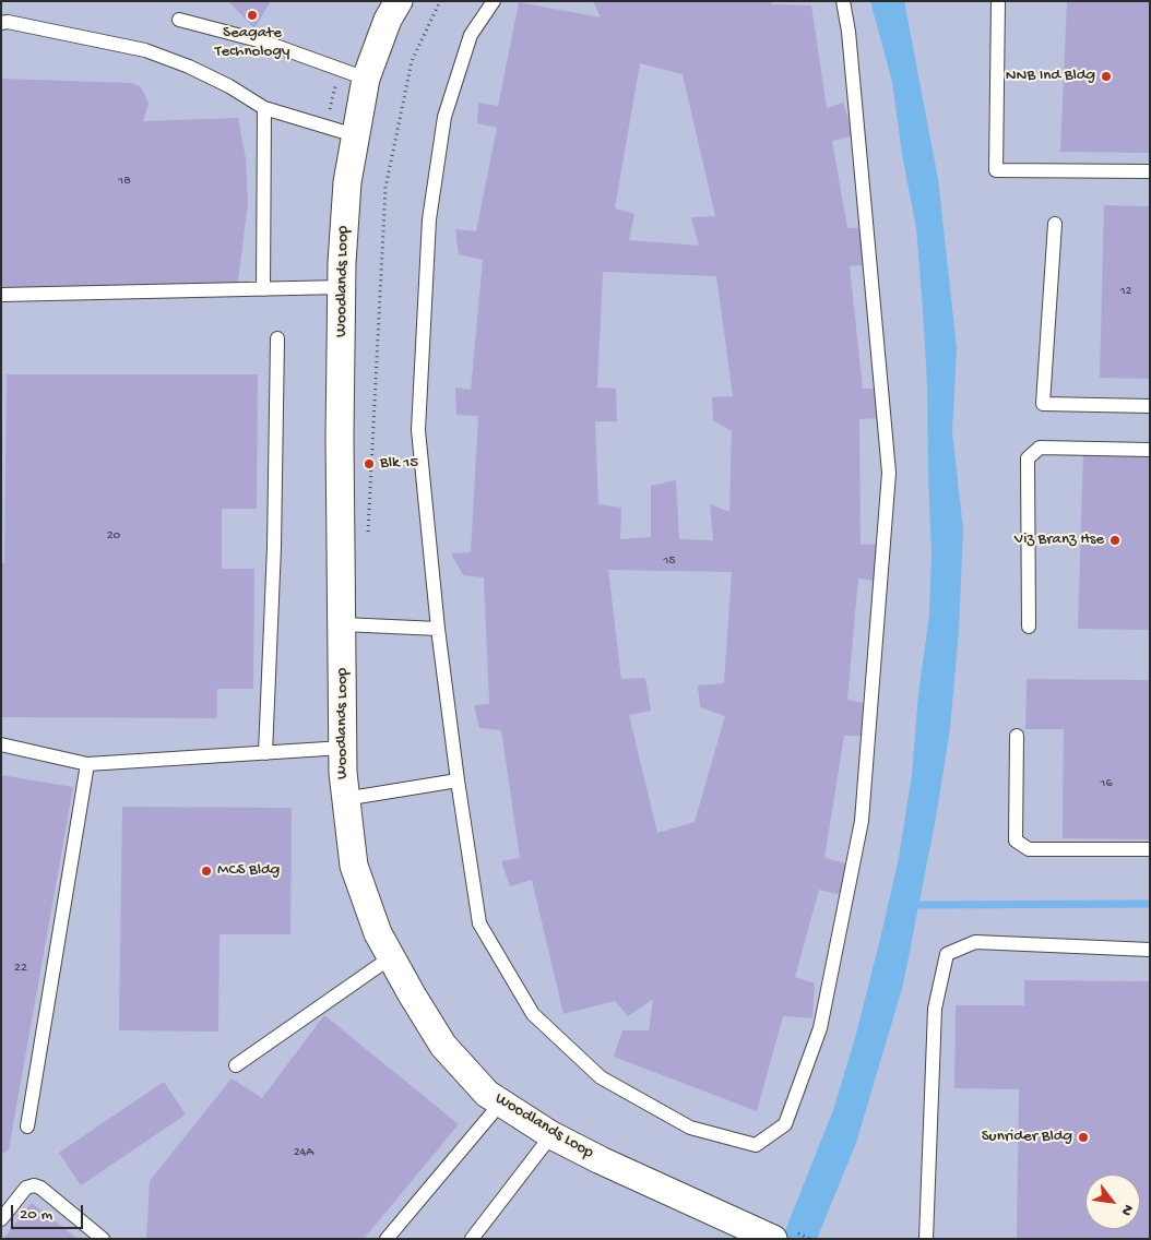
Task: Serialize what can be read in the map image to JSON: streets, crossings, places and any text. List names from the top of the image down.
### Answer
{
  "streets": {
    "street": ["Woodlands Loop"]
  },
  "places": [
    "Seagate Technology",
    "NNB Ind Bldg",
    "Blk 15",
    "Viz Branz Hse",
    "MCS Bldg",
    "Sunrider Bldg"
  ],
  "house_numbers": [
    "18",
    "12",
    "20",
    "15",
    "16",
    "22",
    "24A"
  ],
  "scale_bar": "20 m",
  "north": "bottom right"
}
